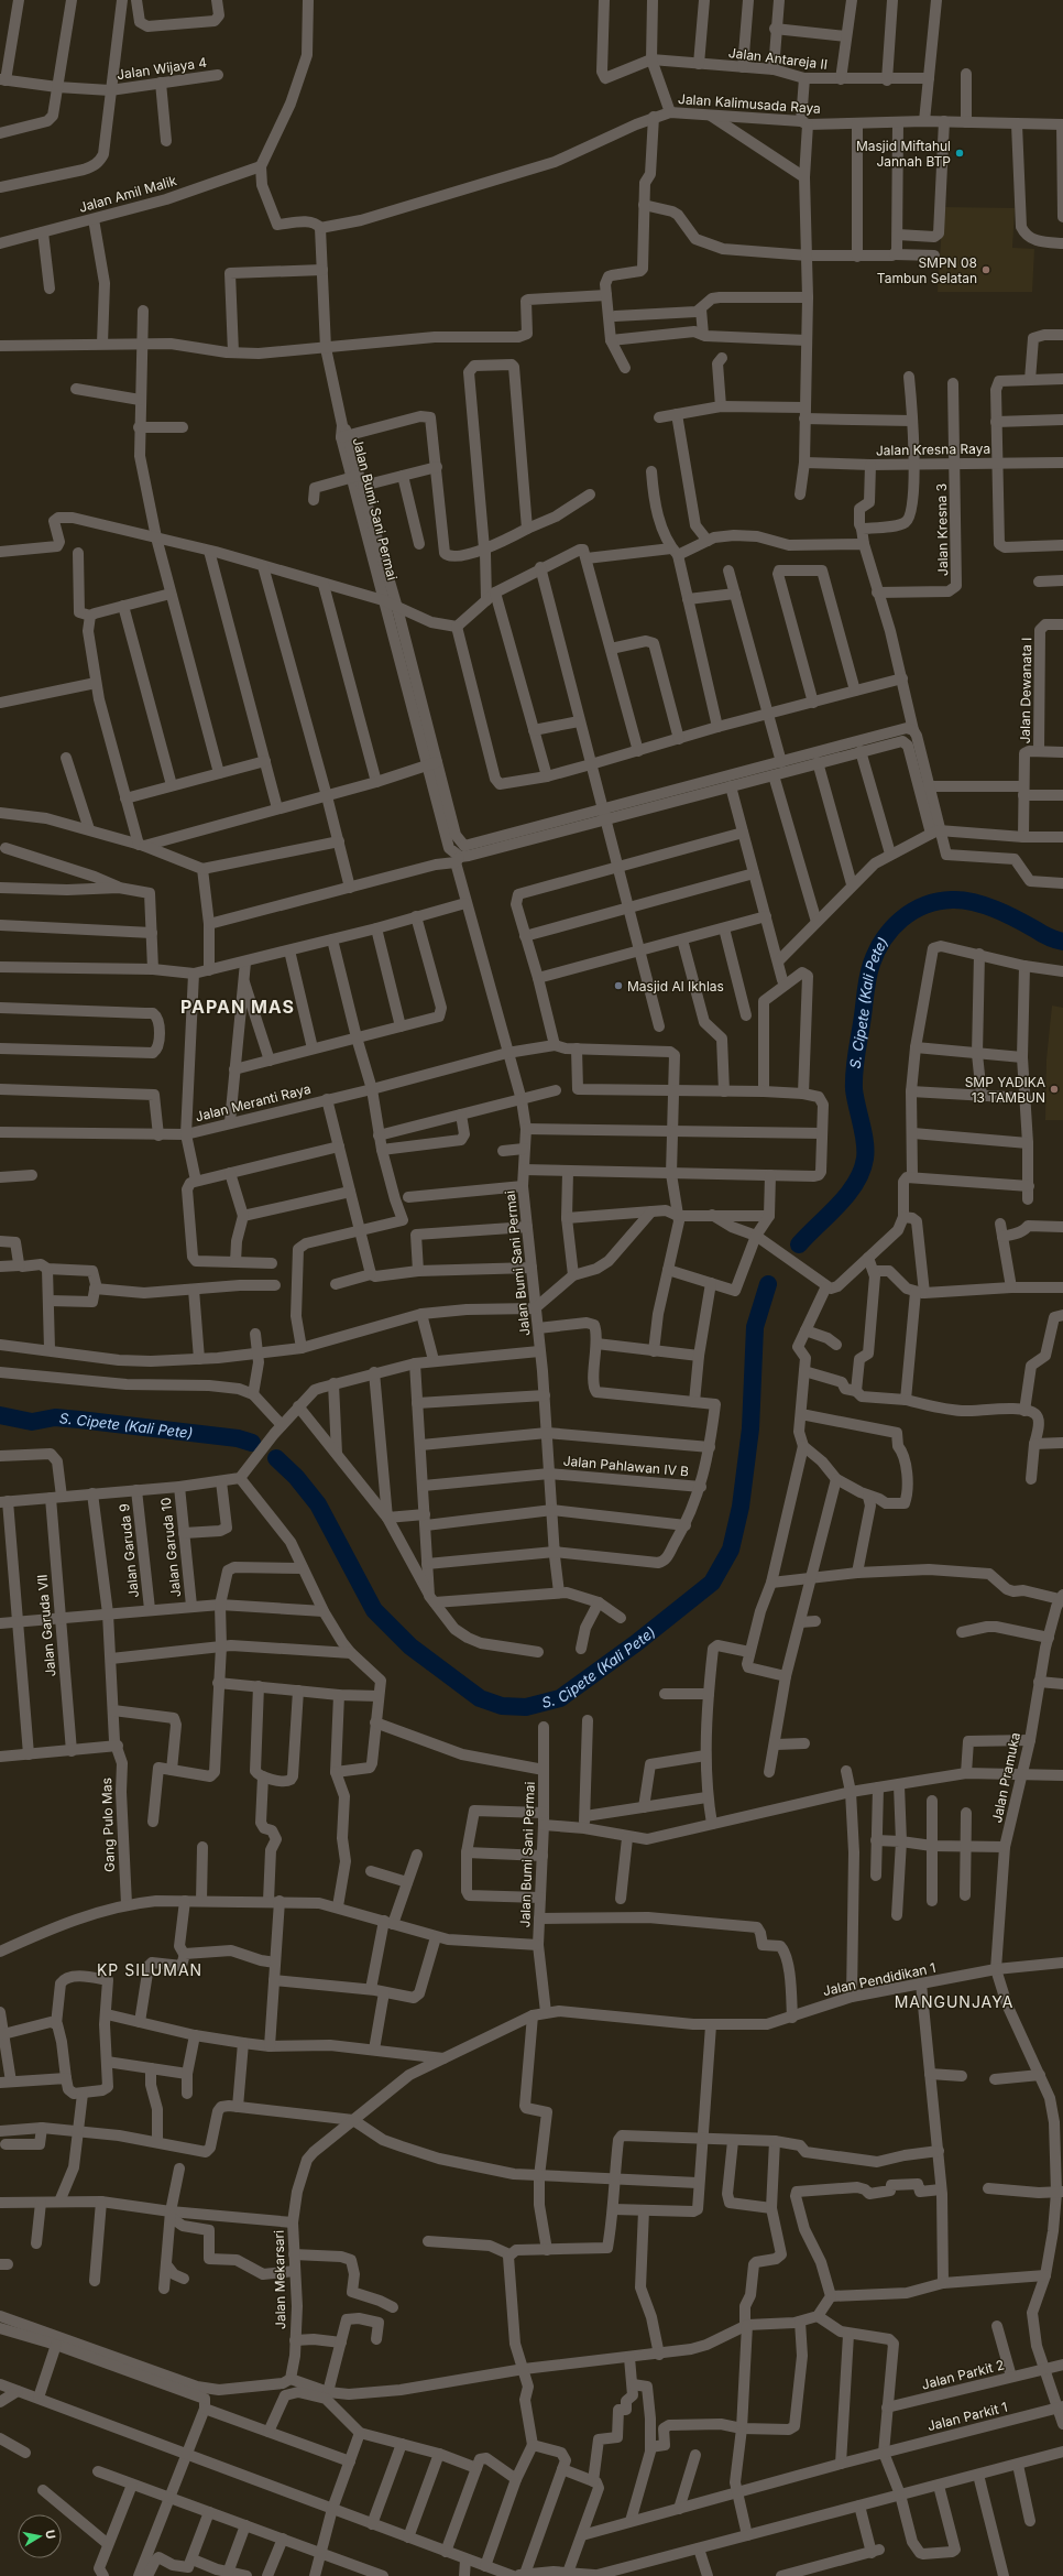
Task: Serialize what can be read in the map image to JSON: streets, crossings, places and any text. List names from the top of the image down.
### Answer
{
  "streets": {
    "street": [
      "Jalan Antareja II",
      "Jalan Wijaya 4",
      "Jalan Kalimusada Raya",
      "Jalan Amil Malik",
      "Jalan Kresna Raya",
      "Jalan Bumi Sani Permai",
      "Jalan Kresna 3",
      "Jalan Dewanata I",
      "Jalan Meranti Raya",
      "Jalan Pahlawan IV B",
      "Jalan Garuda 10",
      "Jalan Garuda 9",
      "Jalan Garuda VII",
      "Jalan Pramuka",
      "Gang Pulo Mas",
      "Jalan Pendidikan 1",
      "Jalan Mekarsari",
      "Jalan Parkit 2",
      "Jalan Parkit 1"
    ]
  },
  "crossings": [
    ["Jalan Kalimusada Raya", "Jalan Bumi Sani Permai"],
    ["Jalan Kresna Raya", "Jalan Kresna 3"],
    ["Jalan Bumi Sani Permai", "Jalan Meranti Raya"],
    ["Jalan Bumi Sani Permai", "Jalan Pendidikan 1"],
    ["Jalan Bumi Sani Permai", "Jalan Mekarsari"],
    ["Jalan Pramuka", "Jalan Pendidikan 1"],
    ["Jalan Pendidikan 1", "Jalan Mekarsari"]
  ],
  "districts": ["PAPAN MAS", "KP SILUMAN", "MANGUNJAYA"],
  "water": ["S. Cipete (Kali Pete)"],
  "places": [
    "Masjid Miftahul Jannah BTP",
    "SMPN 08 Tambun Selatan",
    "Masjid Al Ikhlas",
    "SMP YADIKA 13 TAMBUN"
  ],
  "north": "right"
}
